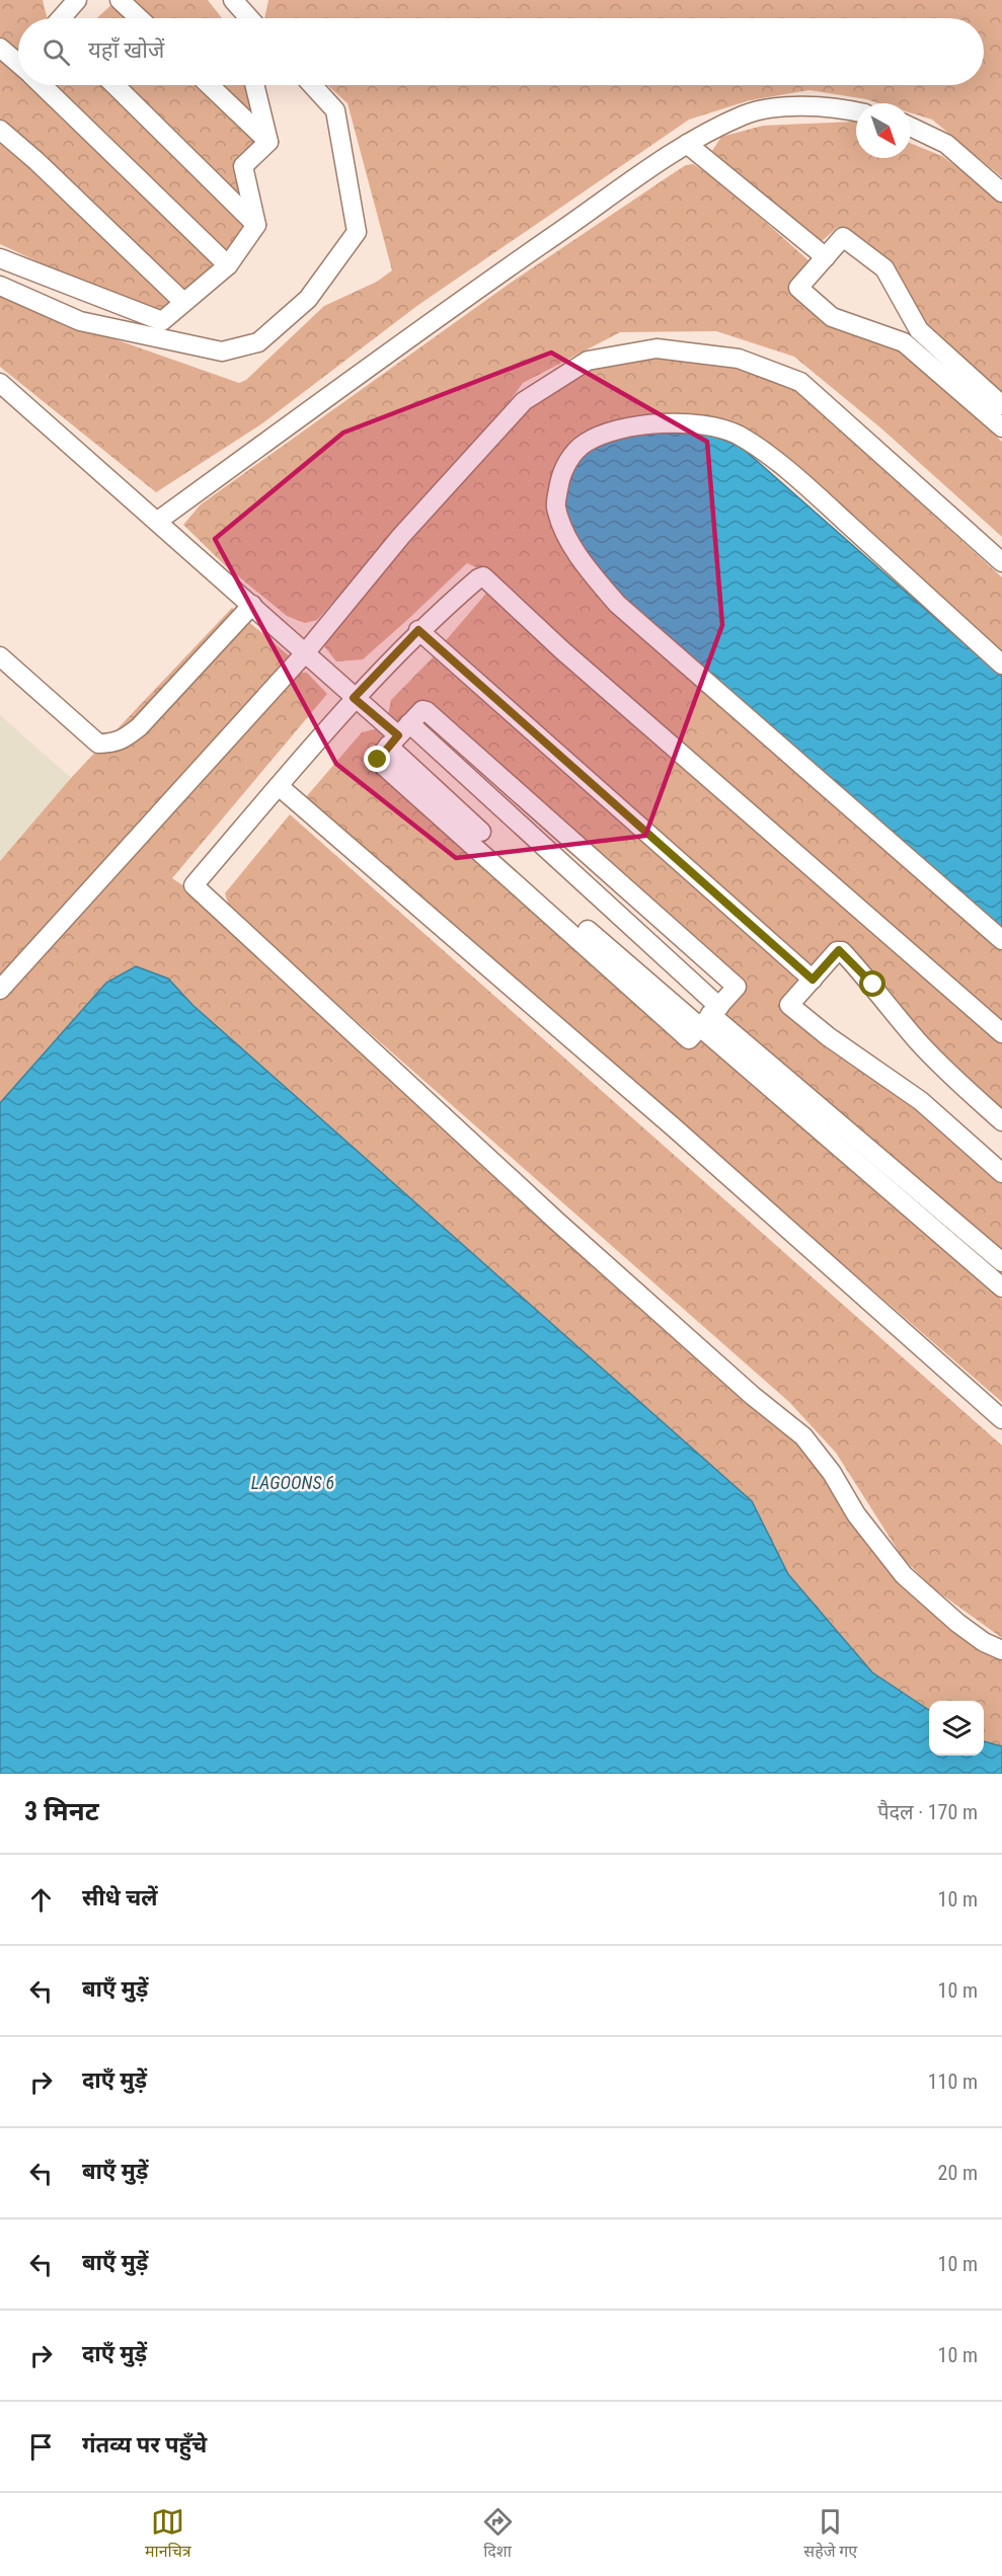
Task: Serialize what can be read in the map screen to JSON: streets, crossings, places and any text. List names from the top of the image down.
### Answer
{
  "water": ["LAGOONS 6"],
  "north": "bottom right",
  "page": {
    "search": "यहाँ खोजें",
    "heading": ["3 मिनट", "पैदल · 170 m"],
    "list": [
      ["सीधे चलें", "10 m"],
      ["बाएँ मुड़ें", "10 m"],
      ["दाएँ मुड़ें", "110 m"],
      ["बाएँ मुड़ें", "20 m"],
      ["बाएँ मुड़ें", "10 m"],
      ["दाएँ मुड़ें", "10 m"],
      "गंतव्य पर पहुँचे"
    ],
    "nav": ["मानचित्र", "दिशा", "सहेजे गए"]
  }
}
